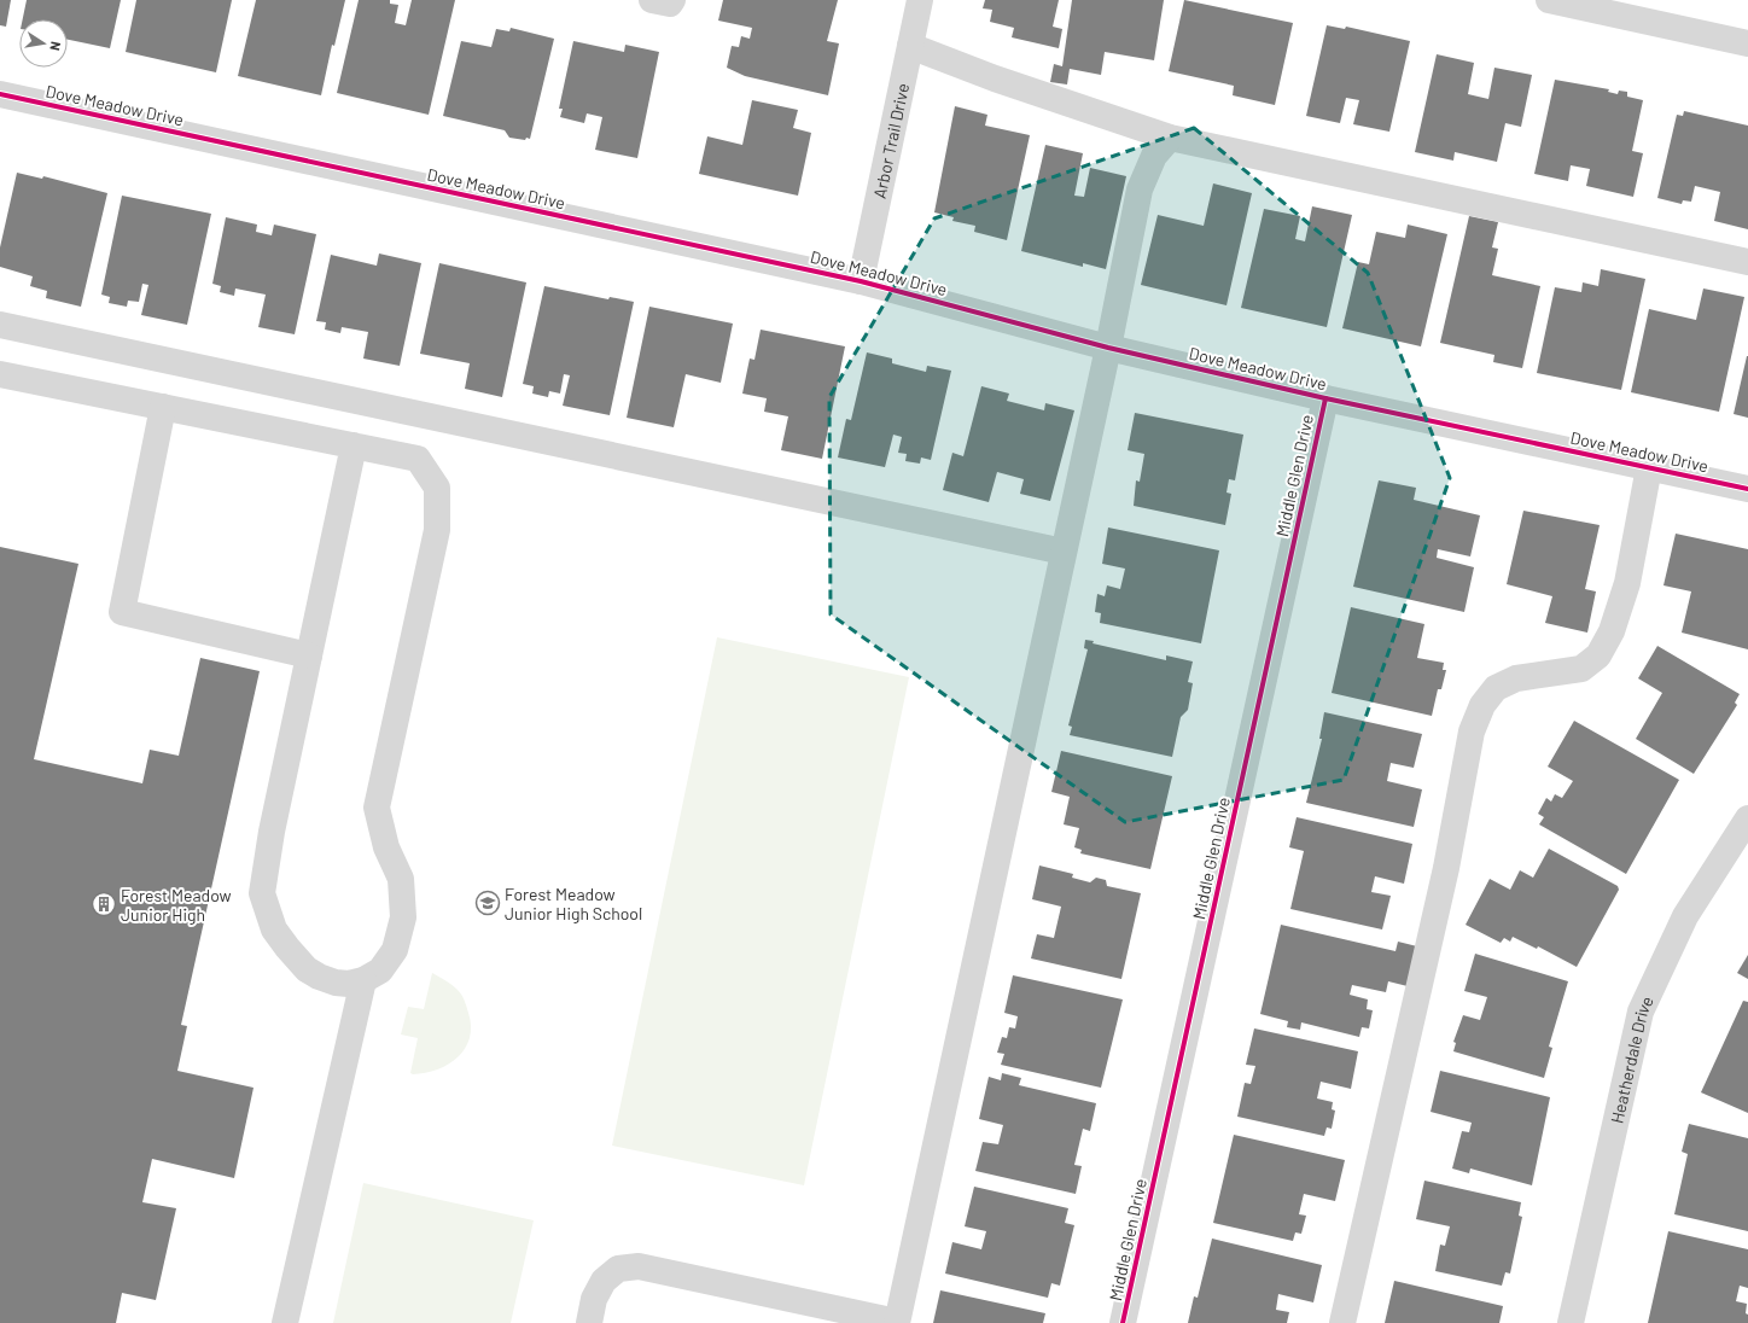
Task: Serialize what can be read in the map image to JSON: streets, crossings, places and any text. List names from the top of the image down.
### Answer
{
  "streets": {
    "street": [
      "Dove Meadow Drive",
      "Arbor Trail Drive",
      "Middle Glen Drive",
      "Heatherdale Drive"
    ]
  },
  "crossings": [
    ["Dove Meadow Drive", "Arbor Trail Drive"],
    ["Dove Meadow Drive", "Middle Glen Drive"]
  ],
  "places": {
    "school or university": ["Forest Meadow Junior High School"],
    "building": ["Forest Meadow Junior High"]
  },
  "north": "right"
}
